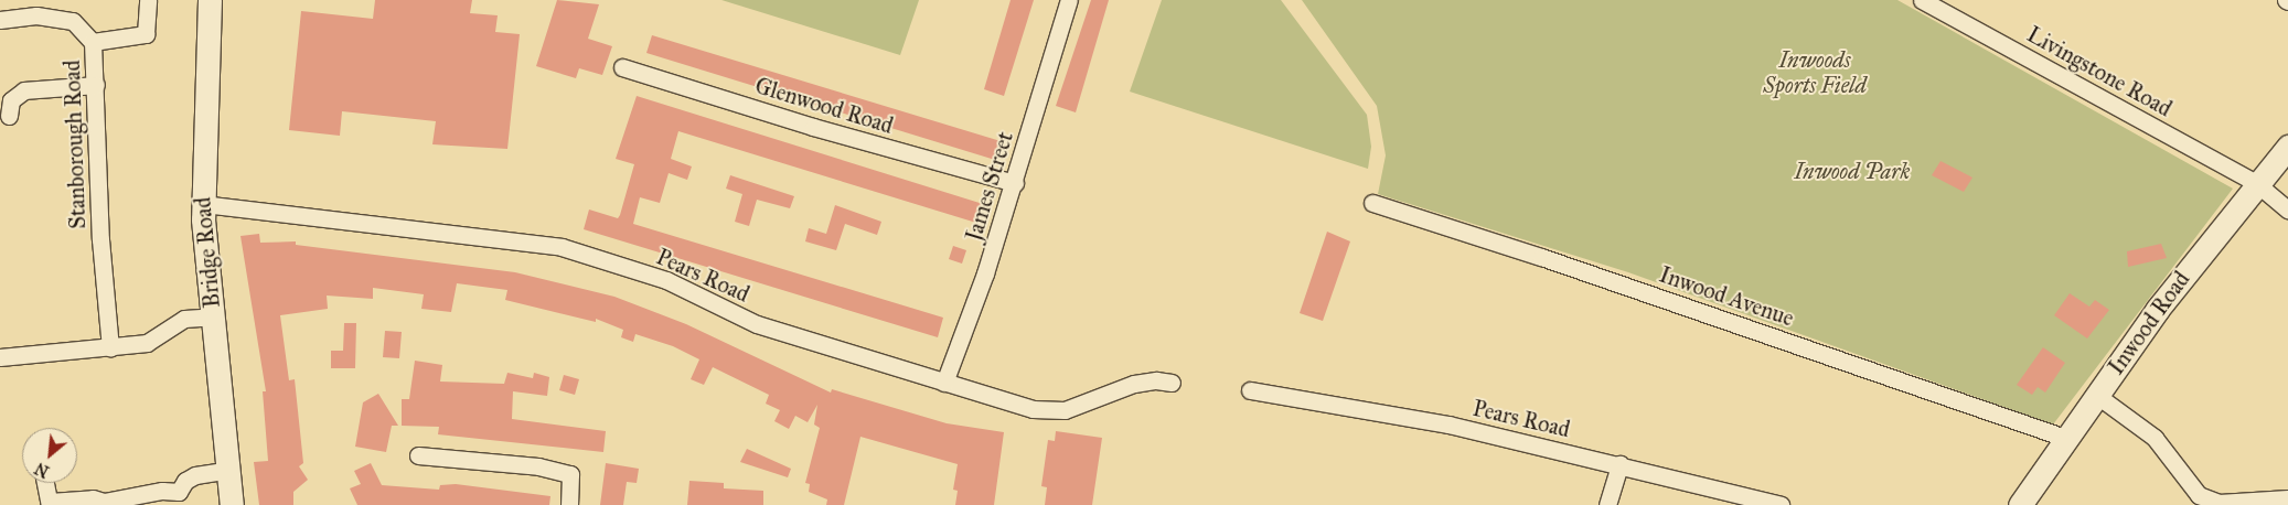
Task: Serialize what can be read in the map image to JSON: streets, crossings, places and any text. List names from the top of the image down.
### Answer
{
  "streets": {
    "street": [
      "Livingstone Road",
      "Glenwood Road",
      "Stanborough Road",
      "James Street",
      "Bridge Road",
      "Pears Road",
      "Inwood Avenue",
      "Inwood Road"
    ]
  },
  "crossings": [
    ["Livingstone Road", "Inwood Road"],
    ["Glenwood Road", "James Street"],
    ["James Street", "Pears Road"],
    ["Bridge Road", "Pears Road"],
    ["Inwood Avenue", "Inwood Road"]
  ],
  "parks": ["Inwoods Sports Field", "Inwood Park"],
  "north": "bottom left"
}
